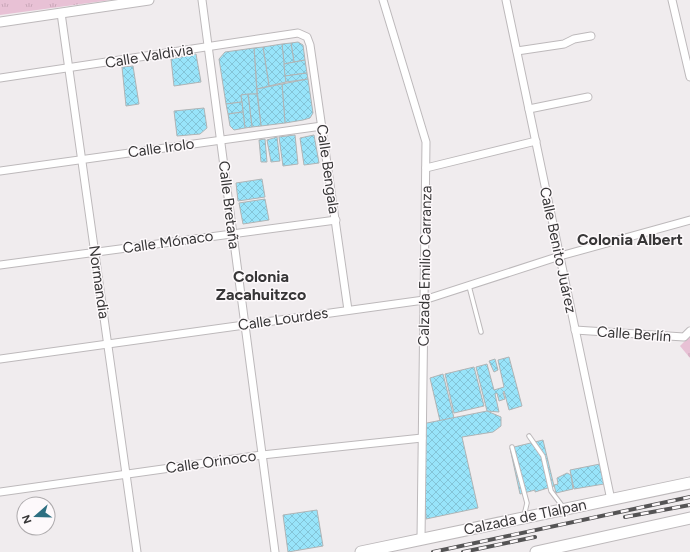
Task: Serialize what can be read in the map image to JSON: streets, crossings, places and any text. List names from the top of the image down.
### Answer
{
  "streets": {
    "highway": ["Calzada de Tlalpan"],
    "street": [
      "Calle Valdivia",
      "Calle Irolo",
      "Calle Bengala",
      "Calle Bretaña",
      "Calle Mónaco",
      "Calle Benito Juárez",
      "Calzada Emilio Carranza",
      "Normandia",
      "Calle Lourdes",
      "Calle Berlín",
      "Calle Orinoco"
    ]
  },
  "crossings": [
    ["Calle Valdivia", "Calle Bengala"],
    ["Calle Valdivia", "Calle Bretaña"],
    ["Calle Valdivia", "Normandia"],
    ["Calle Irolo", "Calle Bengala"],
    ["Calle Irolo", "Calle Bretaña"],
    ["Calle Irolo", "Normandia"],
    ["Calle Bengala", "Calle Mónaco"],
    ["Calle Bengala", "Calle Lourdes"],
    ["Calle Bretaña", "Calle Mónaco"],
    ["Calle Bretaña", "Calle Lourdes"],
    ["Calle Bretaña", "Calle Orinoco"],
    ["Calle Mónaco", "Normandia"],
    ["Calle Benito Juárez", "Calle Lourdes"],
    ["Calle Benito Juárez", "Calle Berlín"],
    ["Calle Benito Juárez", "Calzada de Tlalpan"],
    ["Calzada Emilio Carranza", "Calle Lourdes"],
    ["Calzada Emilio Carranza", "Calle Orinoco"],
    ["Calzada Emilio Carranza", "Calzada de Tlalpan"],
    ["Normandia", "Calle Lourdes"],
    ["Normandia", "Calle Orinoco"]
  ],
  "districts": ["Colonia Albert", "Colonia Zacahuitzco"],
  "north": "left"
}
